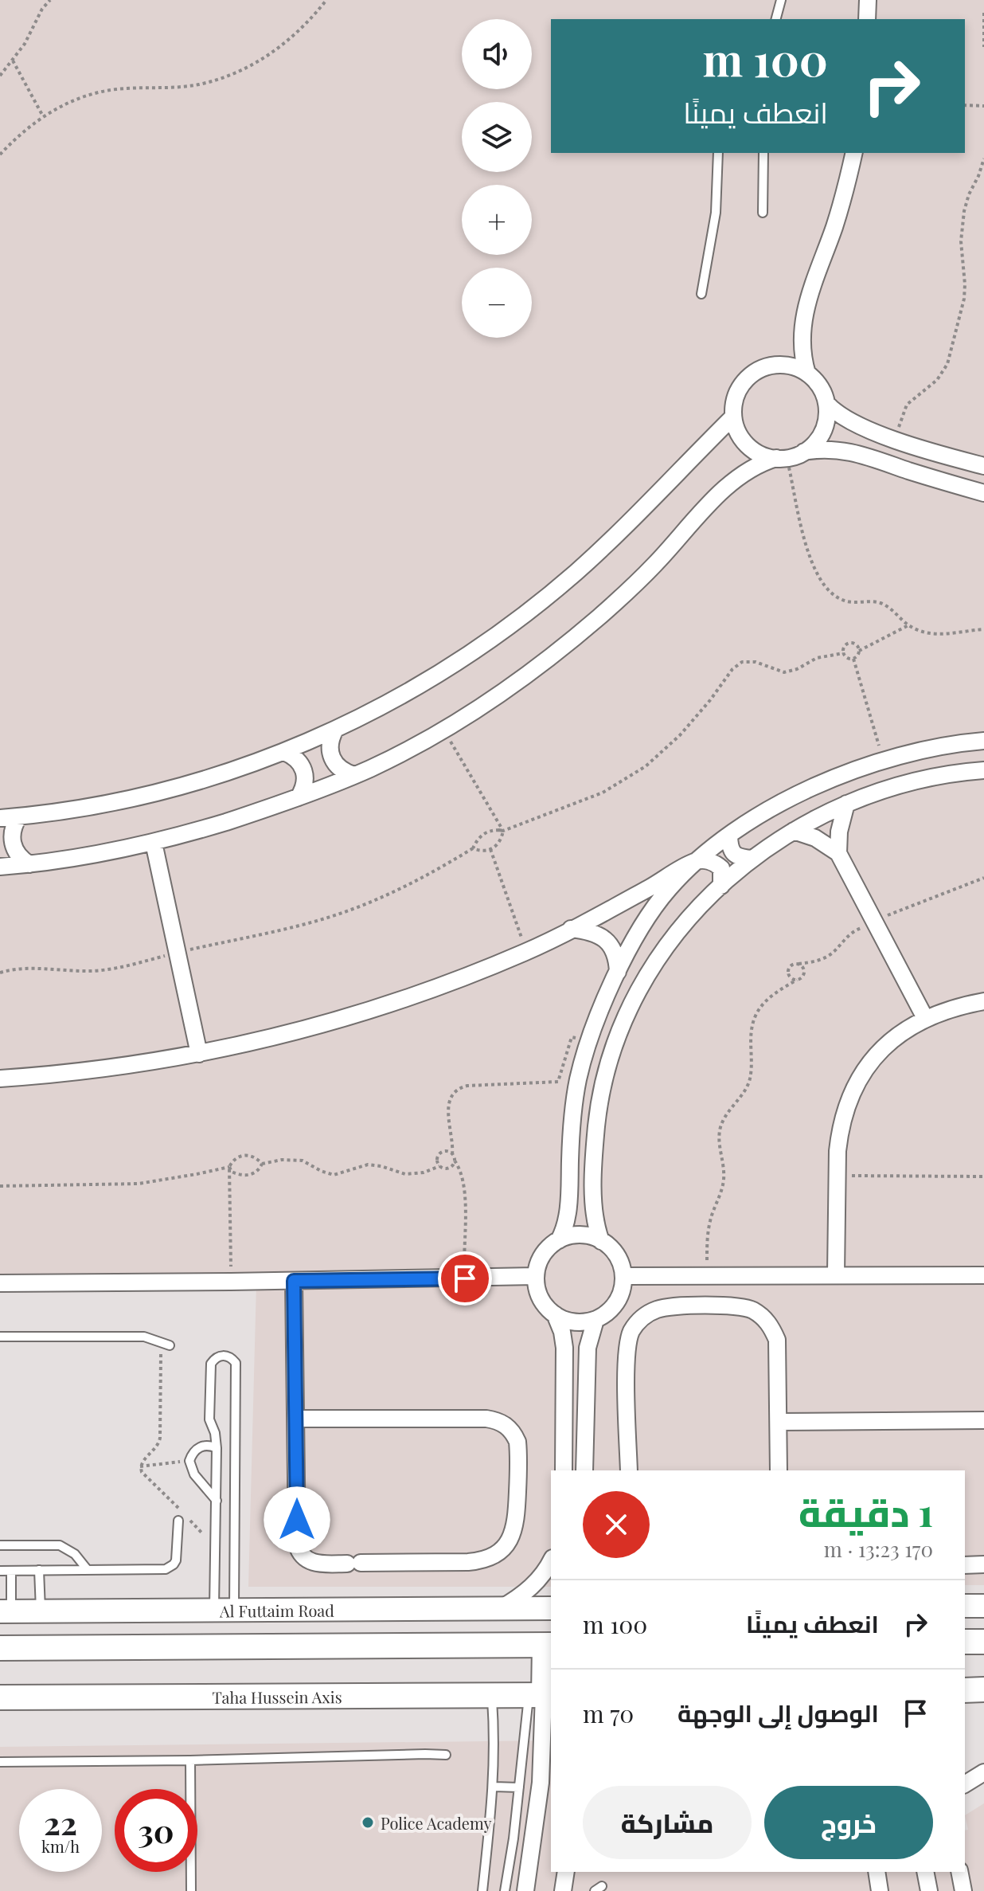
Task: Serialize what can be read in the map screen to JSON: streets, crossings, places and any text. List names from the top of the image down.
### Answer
{
  "streets": {
    "main road": ["Taha Hussein Axis"],
    "street": ["Al Futtaim Road"]
  },
  "places": ["Police Academy"],
  "page": {
    "map_buttons": ["+", "−"],
    "turn": ["100 m", "انعطف يمينًا"],
    "heading": ["1 دقيقة", "170 m · 13:23"],
    "list": [
      {
        "name": "انعطف يمينًا",
        "value": "100 m"
      },
      {
        "name": "الوصول إلى الوجهة",
        "value": "70 m"
      }
    ],
    "buttons": ["خروج", "مشاركة"],
    "speed": "22 km/h",
    "limit": "30"
  }
}
